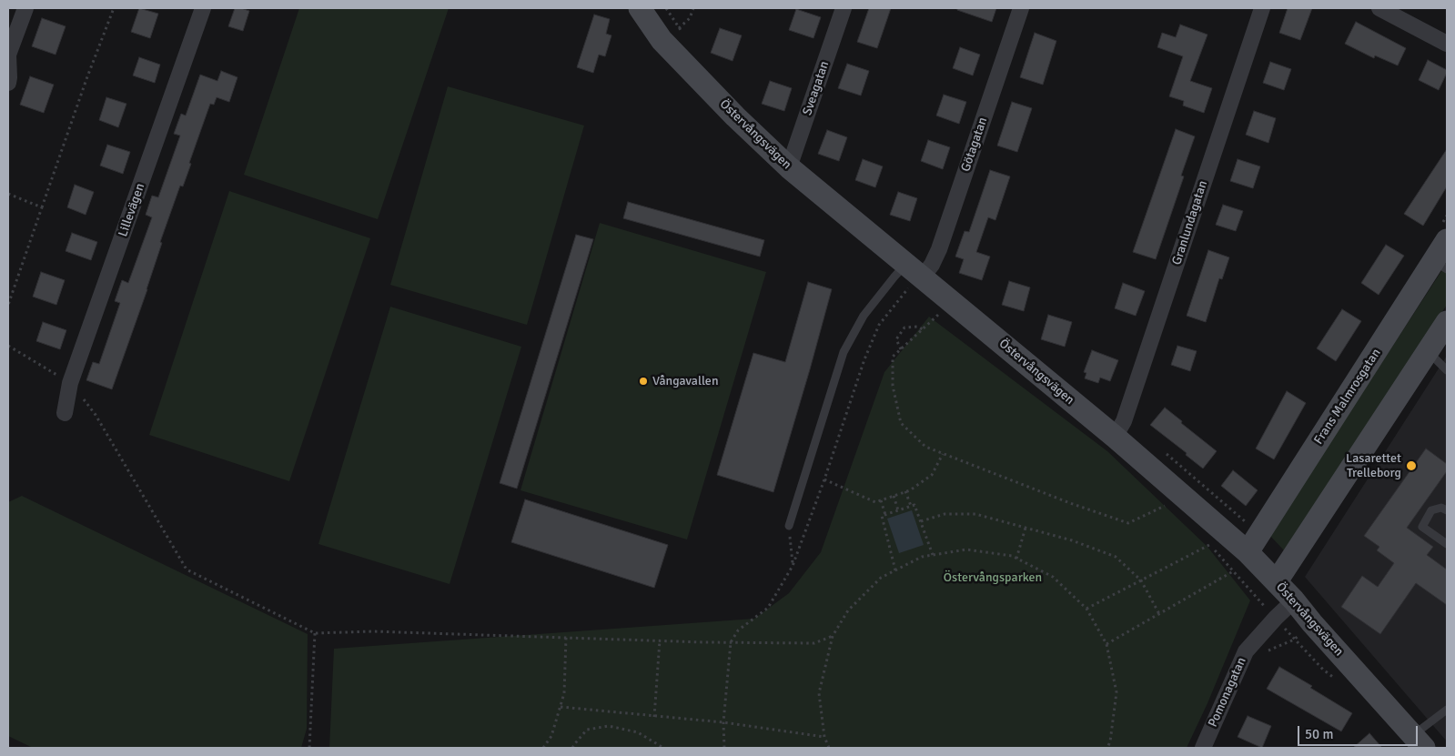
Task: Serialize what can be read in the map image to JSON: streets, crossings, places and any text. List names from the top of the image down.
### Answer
{
  "streets": {
    "street": [
      "Sveagatan",
      "Östervångsvägen",
      "Götagatan",
      "Lillevägen",
      "Granlundagatan",
      "Frans Malmrosgatan",
      "Pomonagatan"
    ]
  },
  "crossings": [
    ["Sveagatan", "Östervångsvägen"],
    ["Östervångsvägen", "Götagatan"],
    ["Östervångsvägen", "Granlundagatan"],
    ["Östervångsvägen", "Frans Malmrosgatan"],
    ["Östervångsvägen", "Pomonagatan"]
  ],
  "parks": ["Östervångsparken"],
  "places": ["Vångavallen", "Lasarettet Trelleborg"],
  "scale_bar": "50 m"
}
